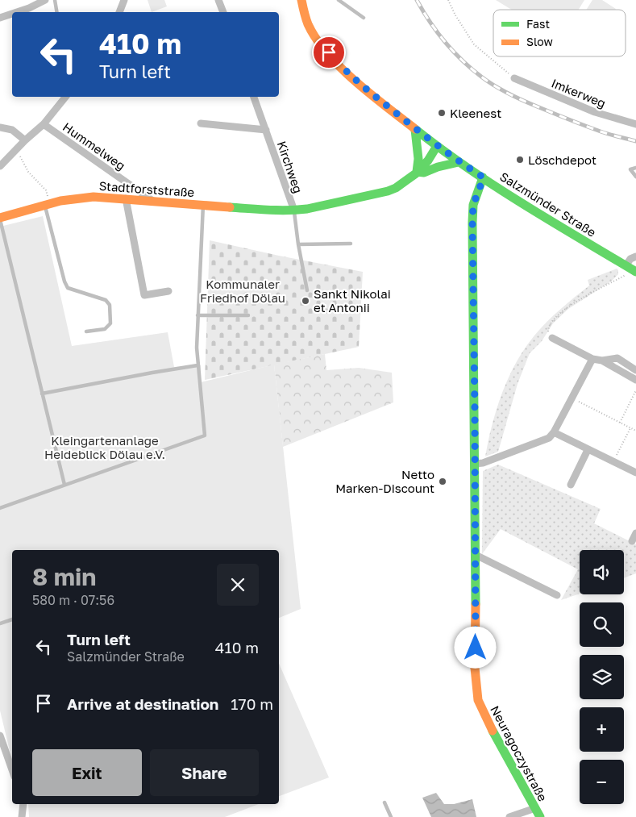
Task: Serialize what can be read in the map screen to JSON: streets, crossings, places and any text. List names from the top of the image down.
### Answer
{
  "streets": {
    "main road": ["Stadtforststraße", "Salzmünder Straße", "Neuragoczystraße"],
    "street": ["Imkerweg", "Hummelweg", "Kirchweg"]
  },
  "crossings": [
    ["Hummelweg", "Stadtforststraße"],
    ["Kirchweg", "Stadtforststraße"],
    ["Stadtforststraße", "Salzmünder Straße"],
    ["Salzmünder Straße", "Neuragoczystraße"]
  ],
  "parks": ["Kommunaler Friedhof Dölau", "Kleingartenanlage Heideblick Dölau e.V."],
  "places": [
    "Kleenest",
    "Löschdepot",
    "Sankt Nikolai et Antonii",
    "Netto Marken-Discount"
  ],
  "legend": ["Fast", "Slow"],
  "page": {
    "turn": ["410 m", "Turn left"],
    "map_buttons": ["+", "−"],
    "heading": ["8 min", "580 m · 07:56"],
    "list": [
      {
        "name": "Turn left",
        "note": "Salzmünder Straße",
        "value": "410 m"
      },
      {
        "name": "Arrive at destination",
        "value": "170 m"
      }
    ],
    "buttons": ["Exit", "Share"]
  }
}
